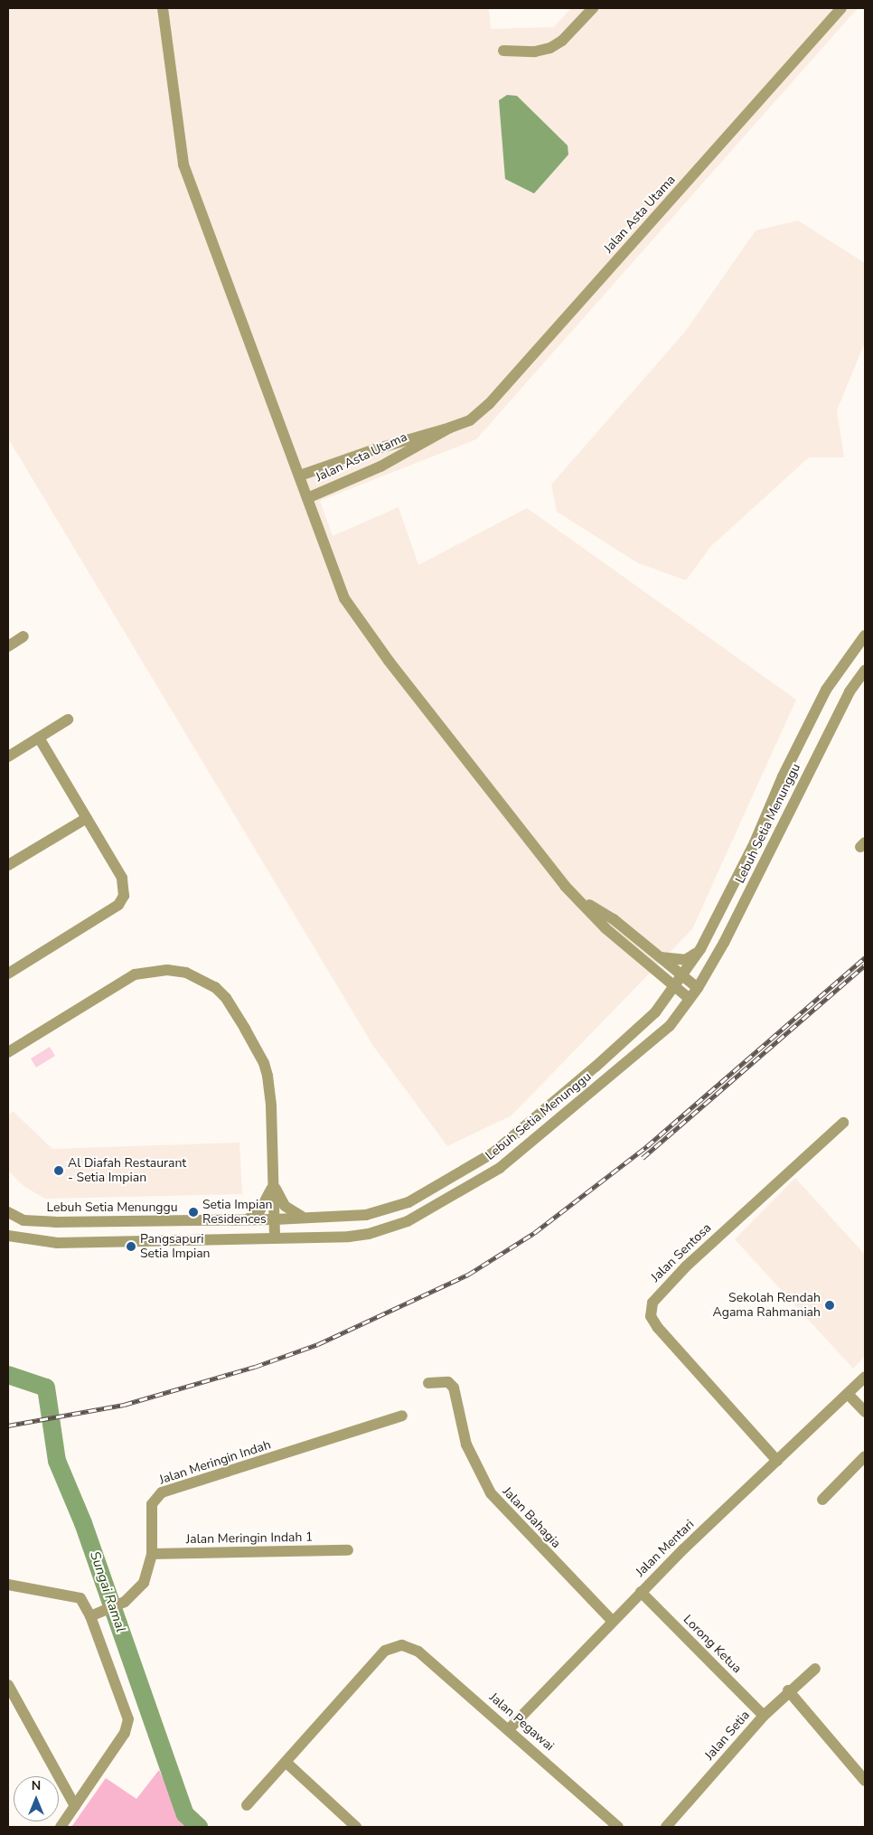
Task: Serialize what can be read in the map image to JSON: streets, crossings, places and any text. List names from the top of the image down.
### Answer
{
  "streets": {
    "street": [
      "Jalan Asta Utama",
      "Lebuh Setia Menunggu",
      "Jalan Sentosa",
      "Jalan Meringin Indah",
      "Jalan Bahagia",
      "Jalan Meringin Indah 1",
      "Jalan Mentari",
      "Lorong Ketua",
      "Jalan Pegawai",
      "Jalan Setia"
    ]
  },
  "crossings": [
    ["Jalan Sentosa", "Jalan Mentari"],
    ["Jalan Meringin Indah", "Jalan Meringin Indah 1"],
    ["Jalan Bahagia", "Jalan Mentari"],
    ["Jalan Mentari", "Lorong Ketua"],
    ["Jalan Mentari", "Jalan Pegawai"],
    ["Lorong Ketua", "Jalan Setia"]
  ],
  "water": ["Sungai Ramal"],
  "places": [
    "Al Diafah Restaurant - Setia Impian",
    "Setia Impian Residences",
    "Pangsapuri Setia Impian",
    "Sekolah Rendah Agama Rahmaniah"
  ],
  "north": "top"
}
